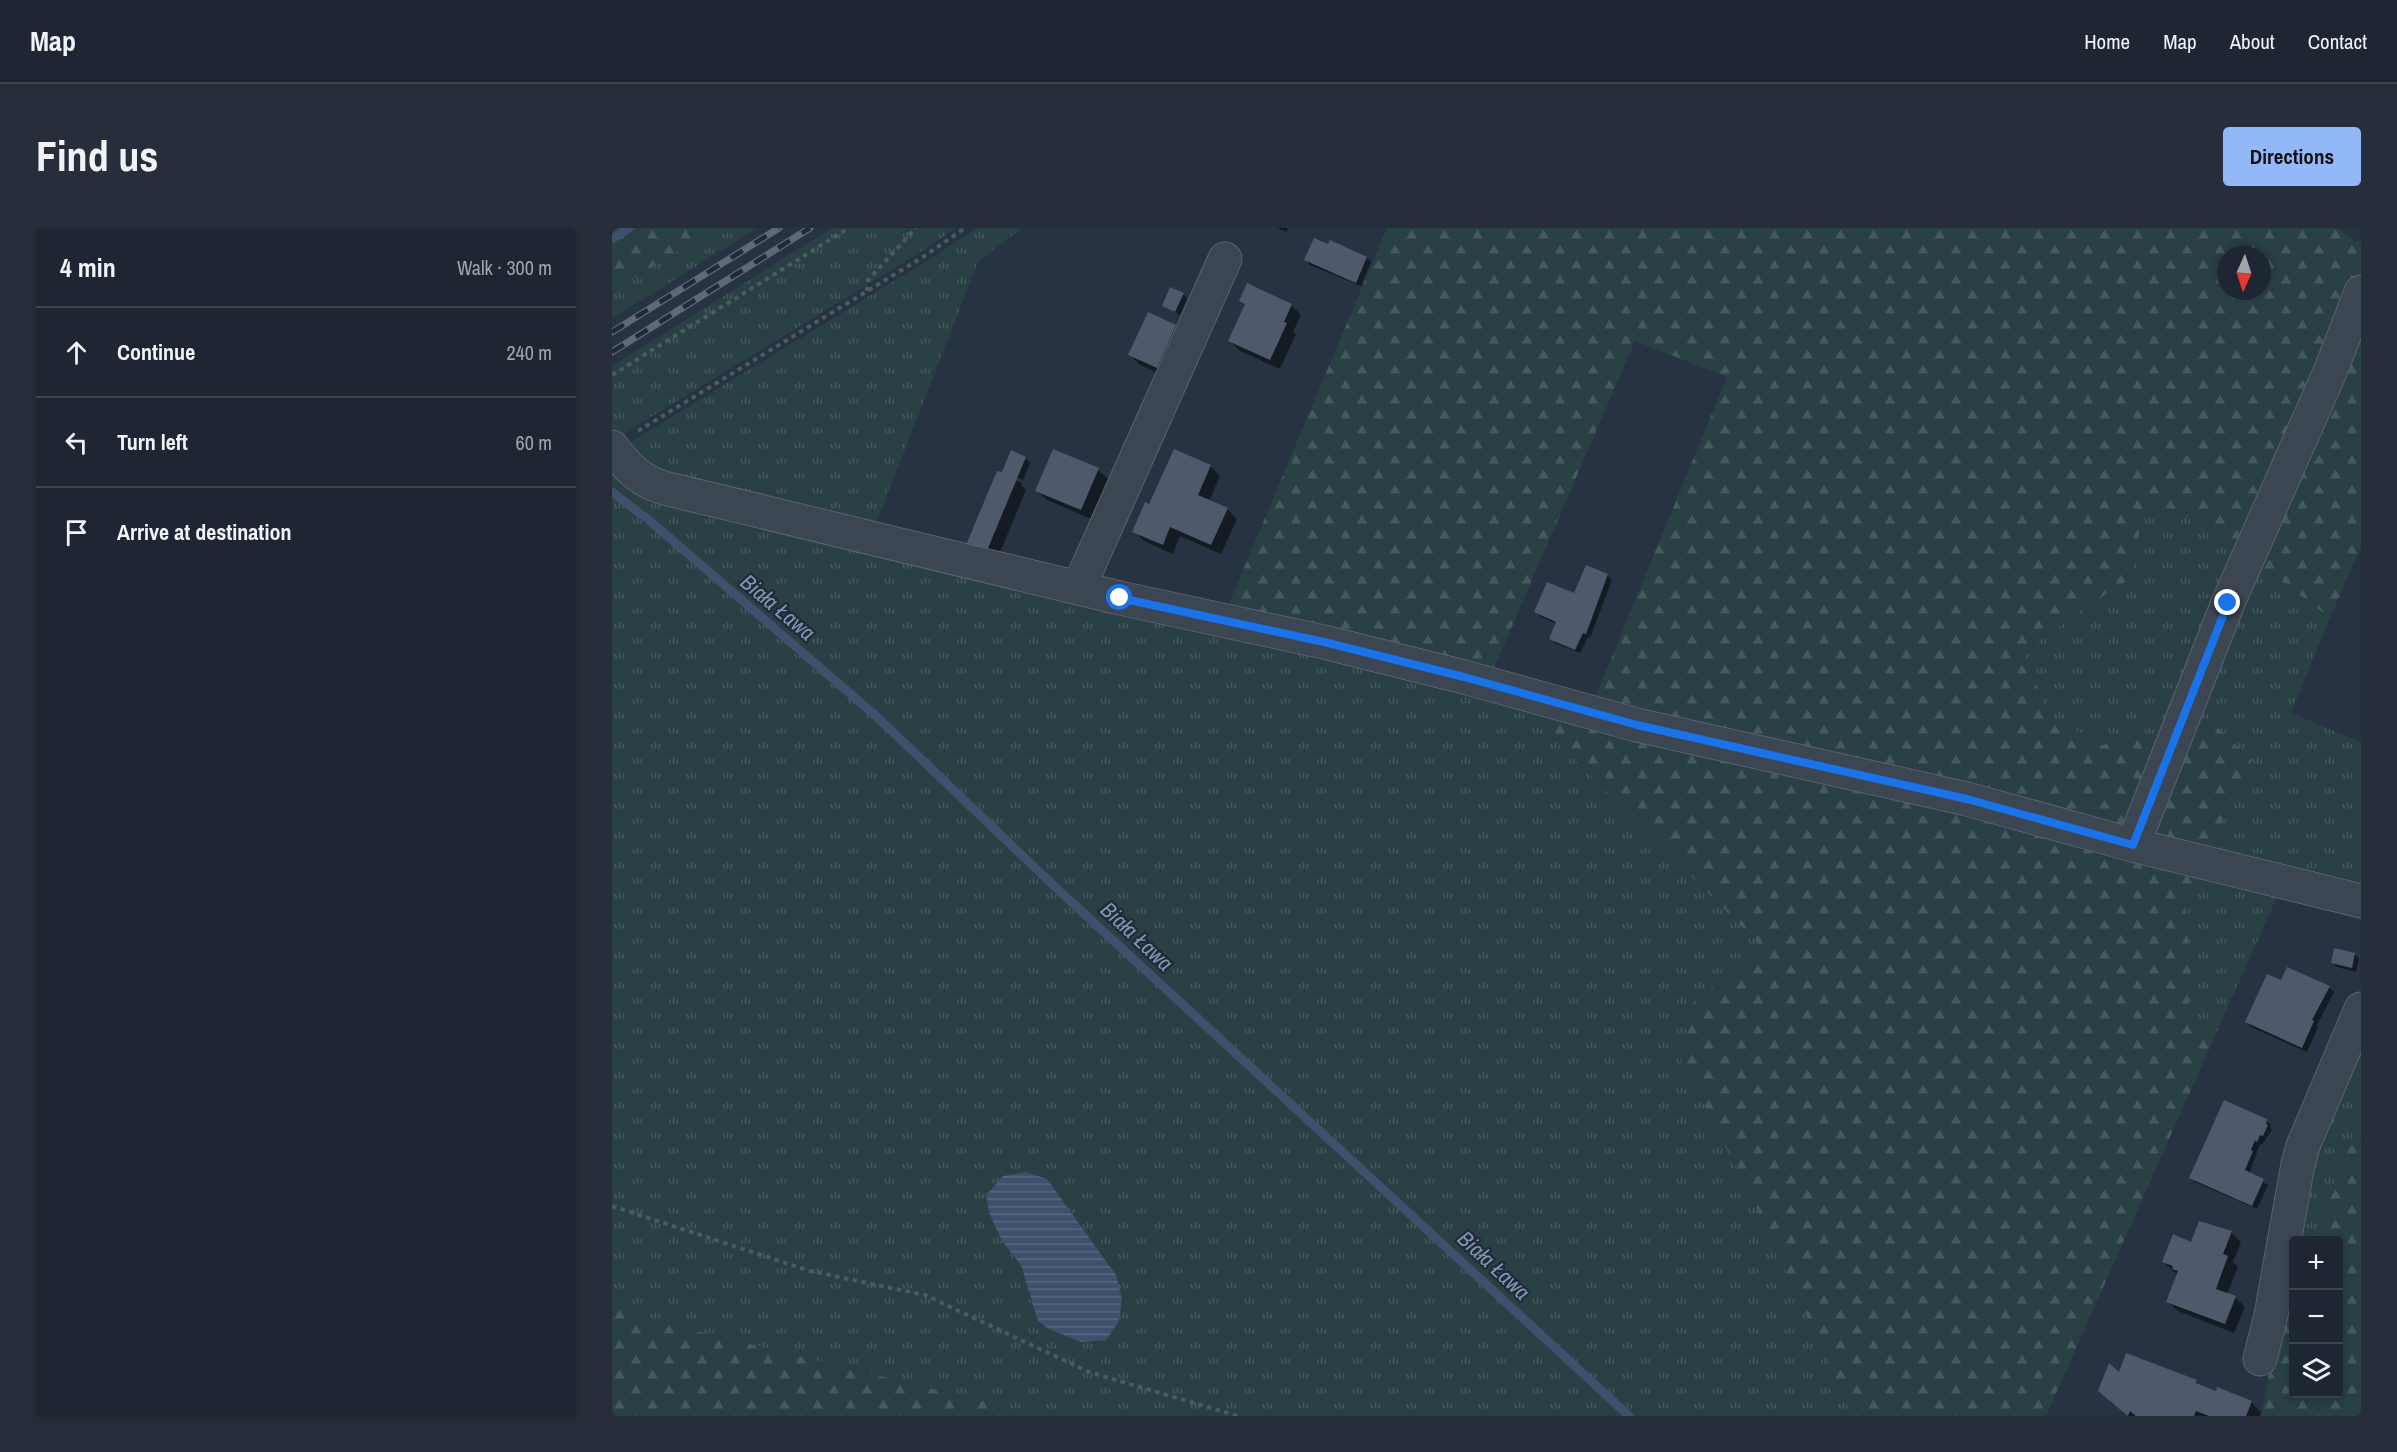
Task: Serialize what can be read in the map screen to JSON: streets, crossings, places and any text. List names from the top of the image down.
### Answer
{
  "water": ["Biała Ława"],
  "north": "bottom",
  "page": {
    "header": "Map",
    "nav": [
      "Home",
      "Map",
      "About",
      "Contact"
    ],
    "buttons": "Directions",
    "title": "Find us",
    "heading": ["4 min", "Walk · 300 m"],
    "list": [
      ["Continue", "240 m"],
      ["Turn left", "60 m"],
      "Arrive at destination"
    ],
    "map_buttons": ["+", "−"]
  }
}
